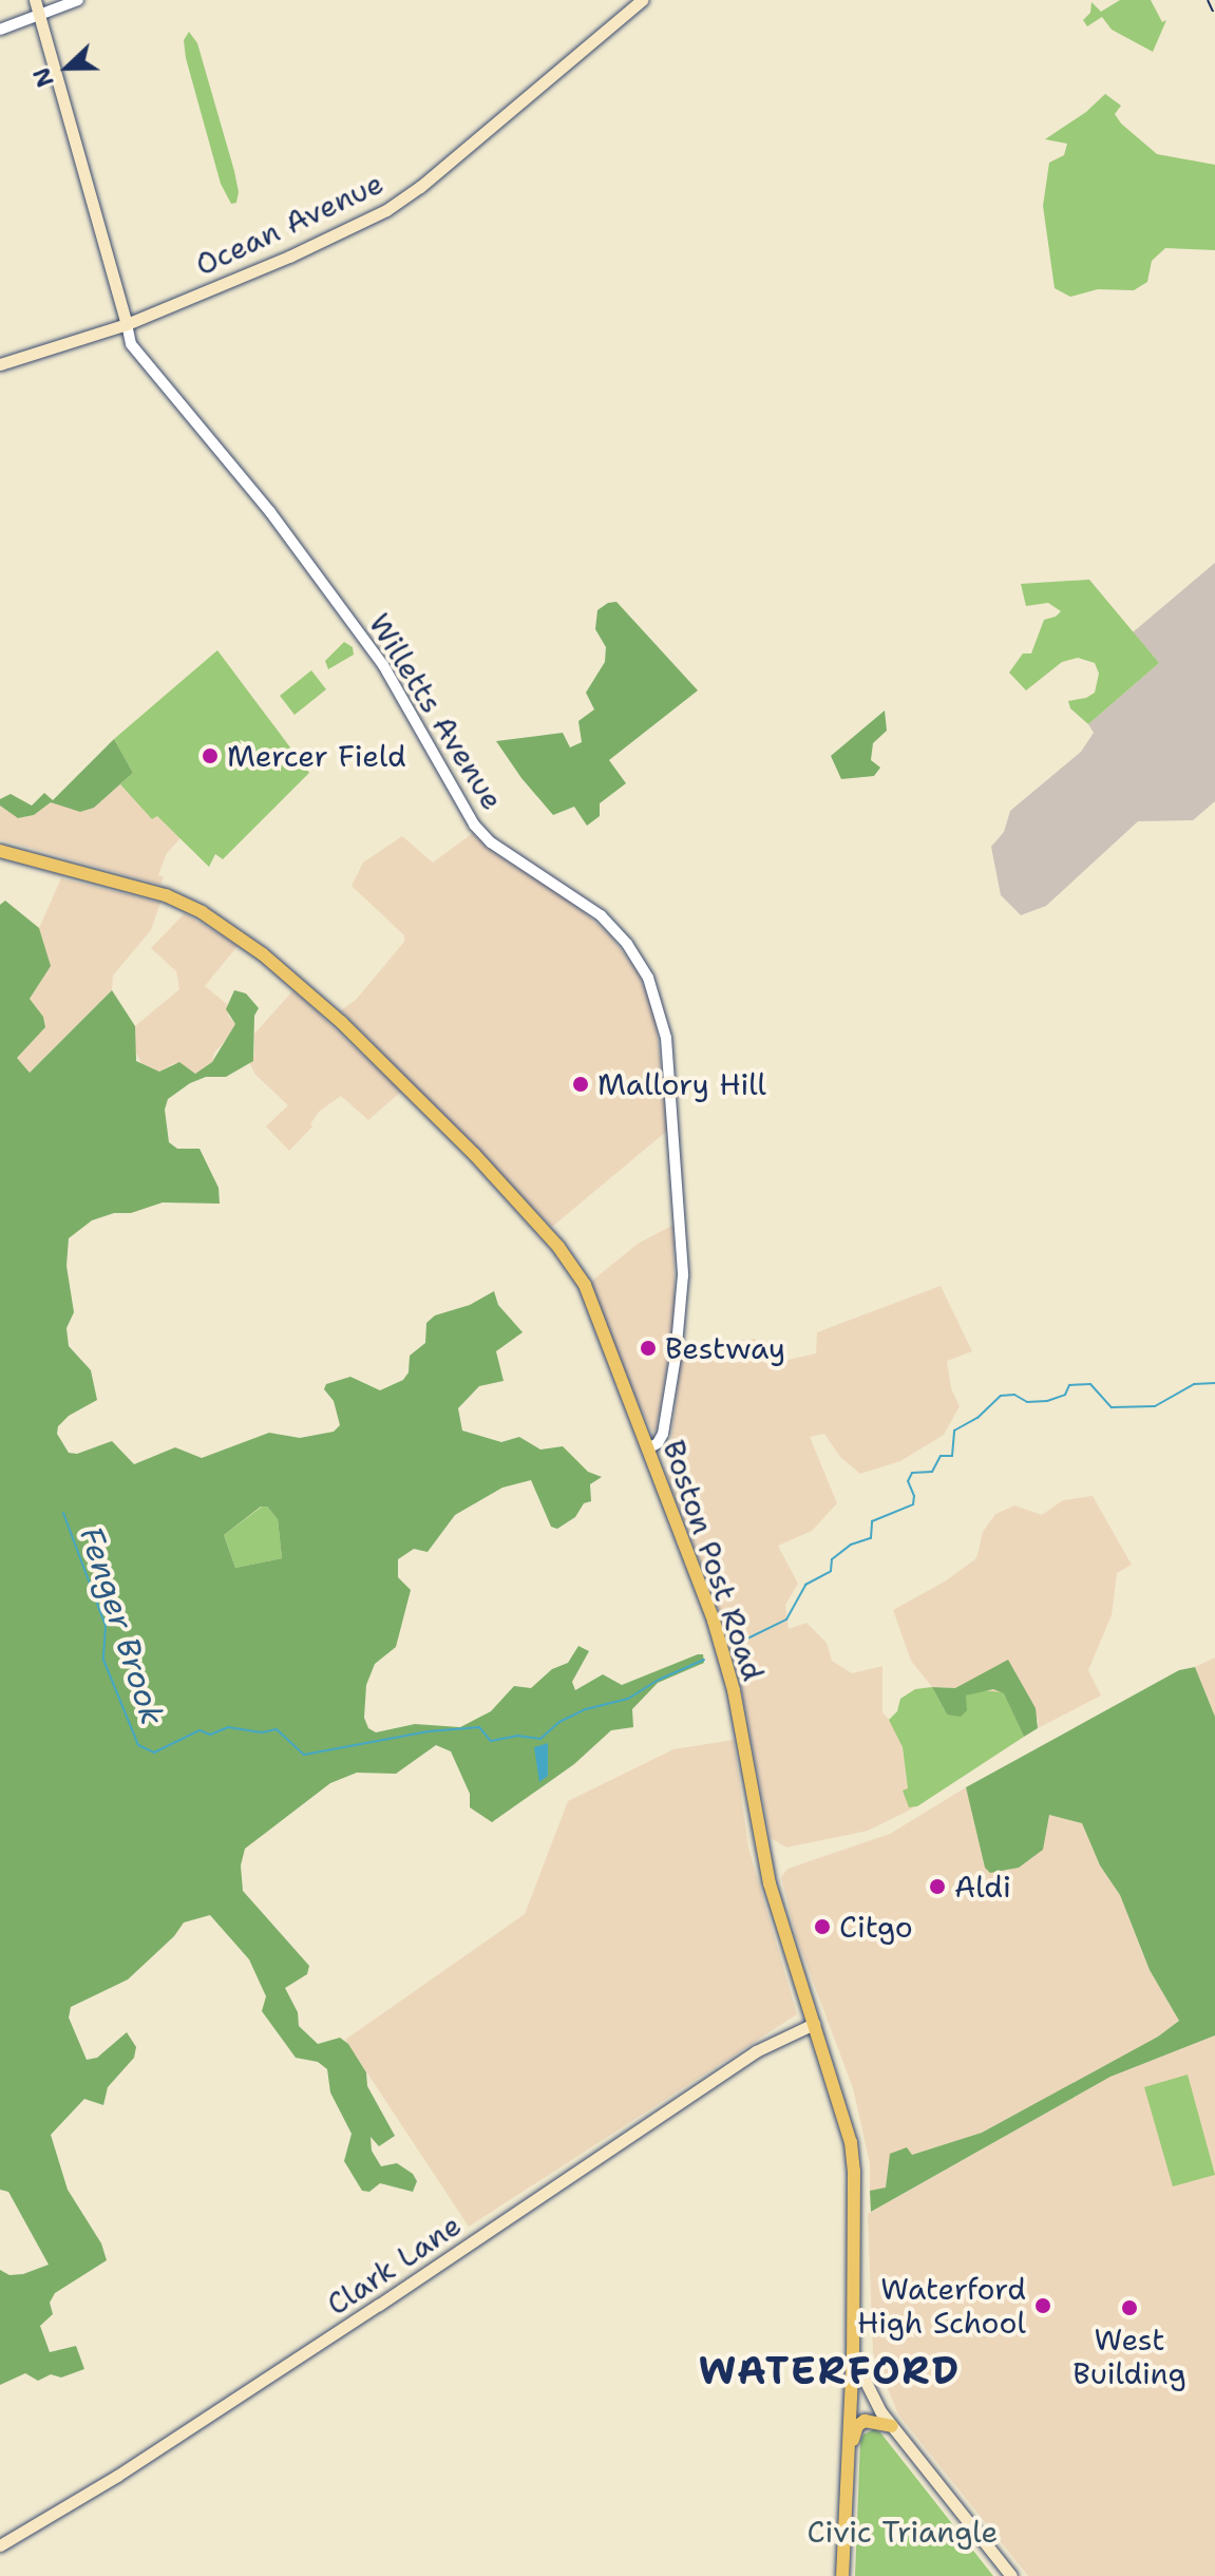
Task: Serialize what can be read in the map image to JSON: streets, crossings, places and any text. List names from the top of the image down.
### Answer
{
  "streets": {
    "main road": [
      "Ocean Avenue",
      "Willetts Avenue",
      "Boston Post Road",
      "Clark Lane"
    ]
  },
  "crossings": [
    ["Ocean Avenue", "Willetts Avenue"],
    ["Willetts Avenue", "Boston Post Road"],
    ["Boston Post Road", "Clark Lane"]
  ],
  "districts": ["WATERFORD"],
  "water": ["Fenger Brook"],
  "parks": ["Civic Triangle"],
  "places": [
    "Mercer Field",
    "Mallory Hill",
    "Bestway",
    "Aldi",
    "Citgo",
    "Waterford High School",
    "West Building"
  ],
  "north": "left"
}
